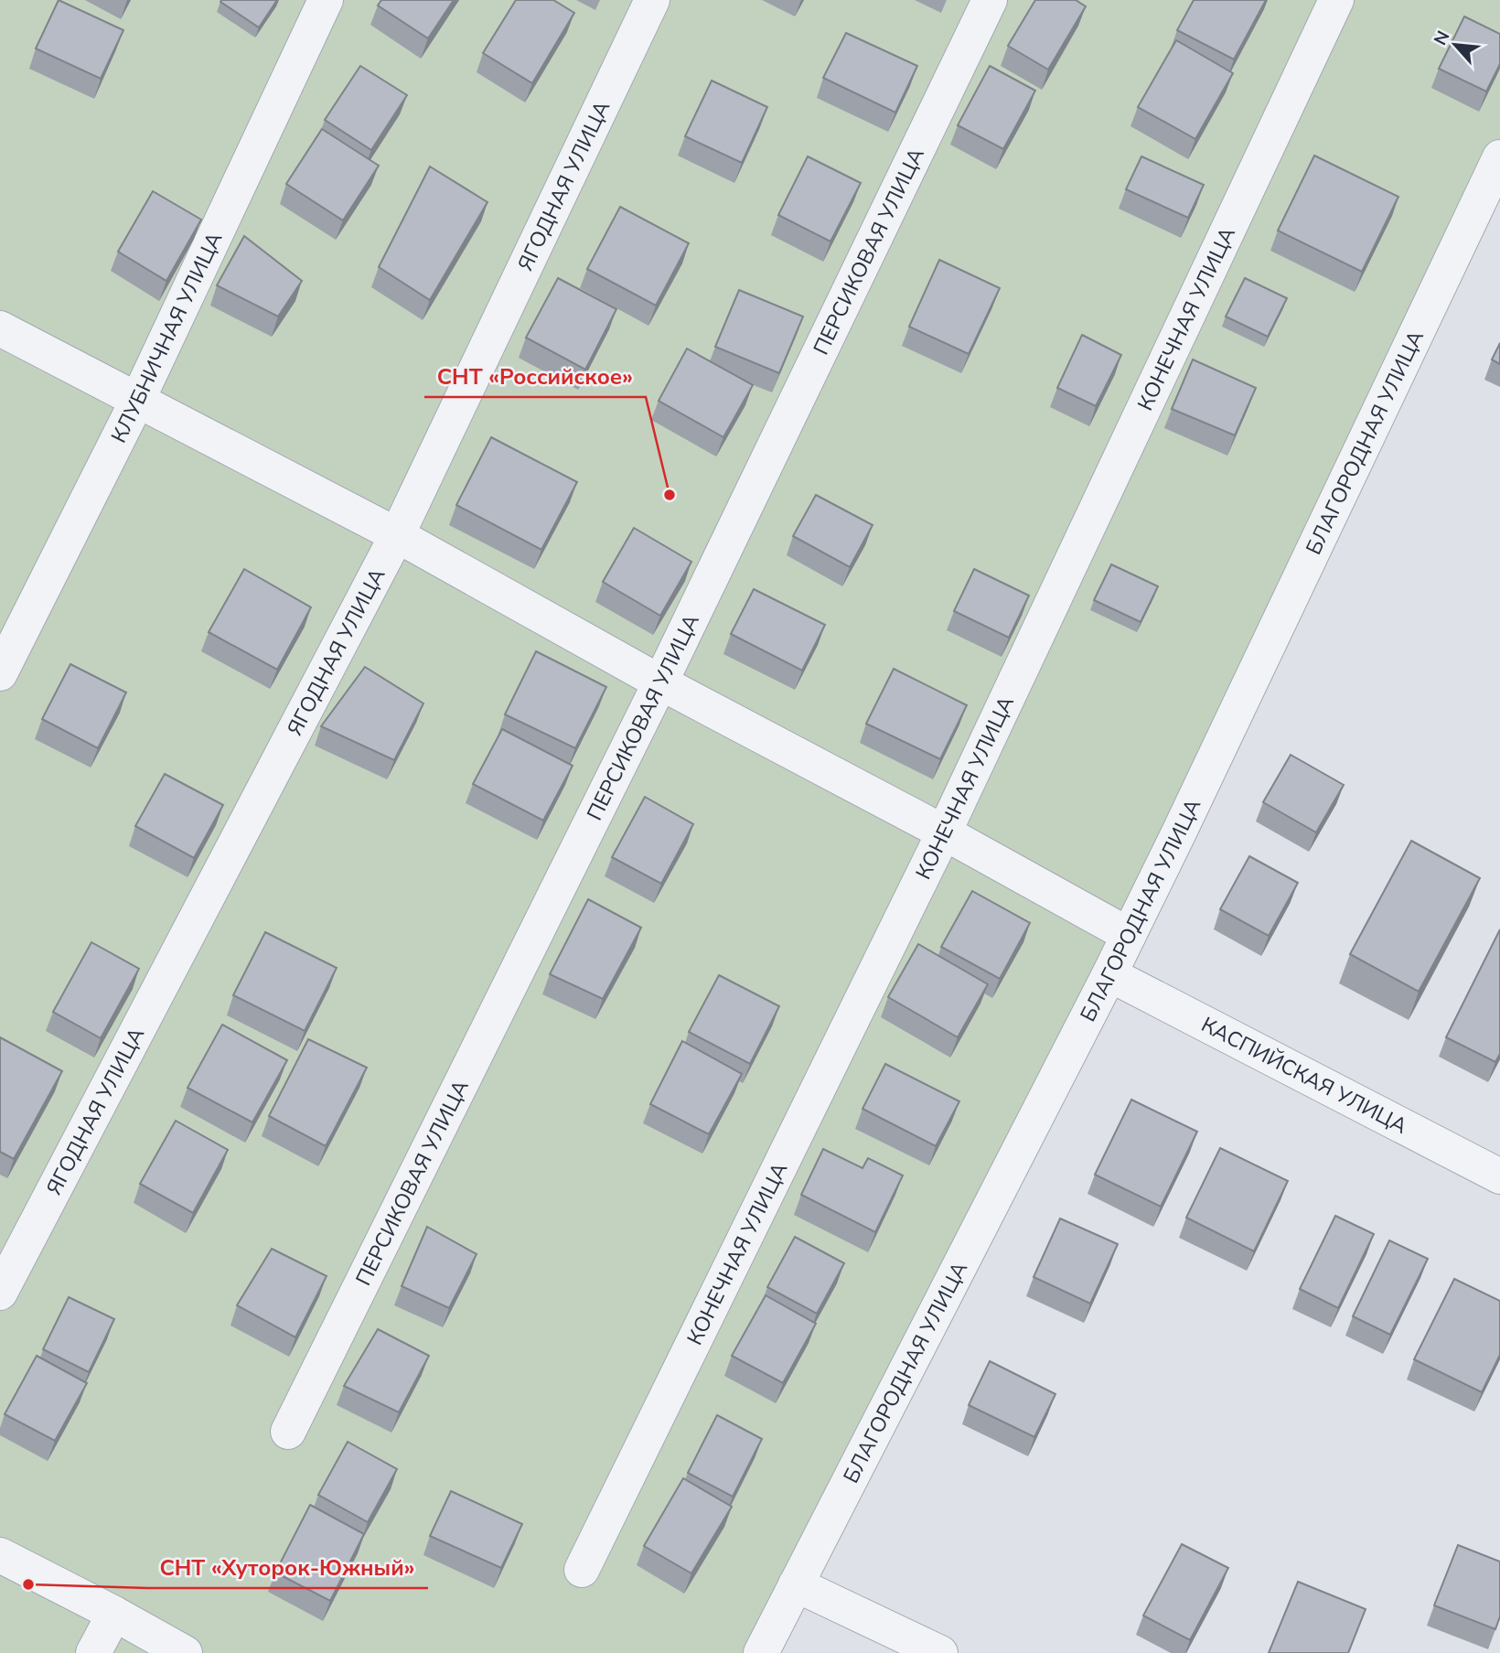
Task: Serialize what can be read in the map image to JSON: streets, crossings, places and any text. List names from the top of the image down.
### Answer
{
  "streets": {
    "street": [
      "ЯГОДНАЯ УЛИЦА",
      "ПЕРСИКОВАЯ УЛИЦА",
      "КОНЕЧНАЯ УЛИЦА",
      "КЛУБНИЧНАЯ УЛИЦА",
      "БЛАГОРОДНАЯ УЛИЦА",
      "КАСПИЙСКАЯ УЛИЦА"
    ]
  },
  "crossings": [
    ["БЛАГОРОДНАЯ УЛИЦА", "КАСПИЙСКАЯ УЛИЦА"]
  ],
  "places": ["СНТ «Российское»", "СНТ «Хуторок-Южный»"],
  "north": "top left"
}
